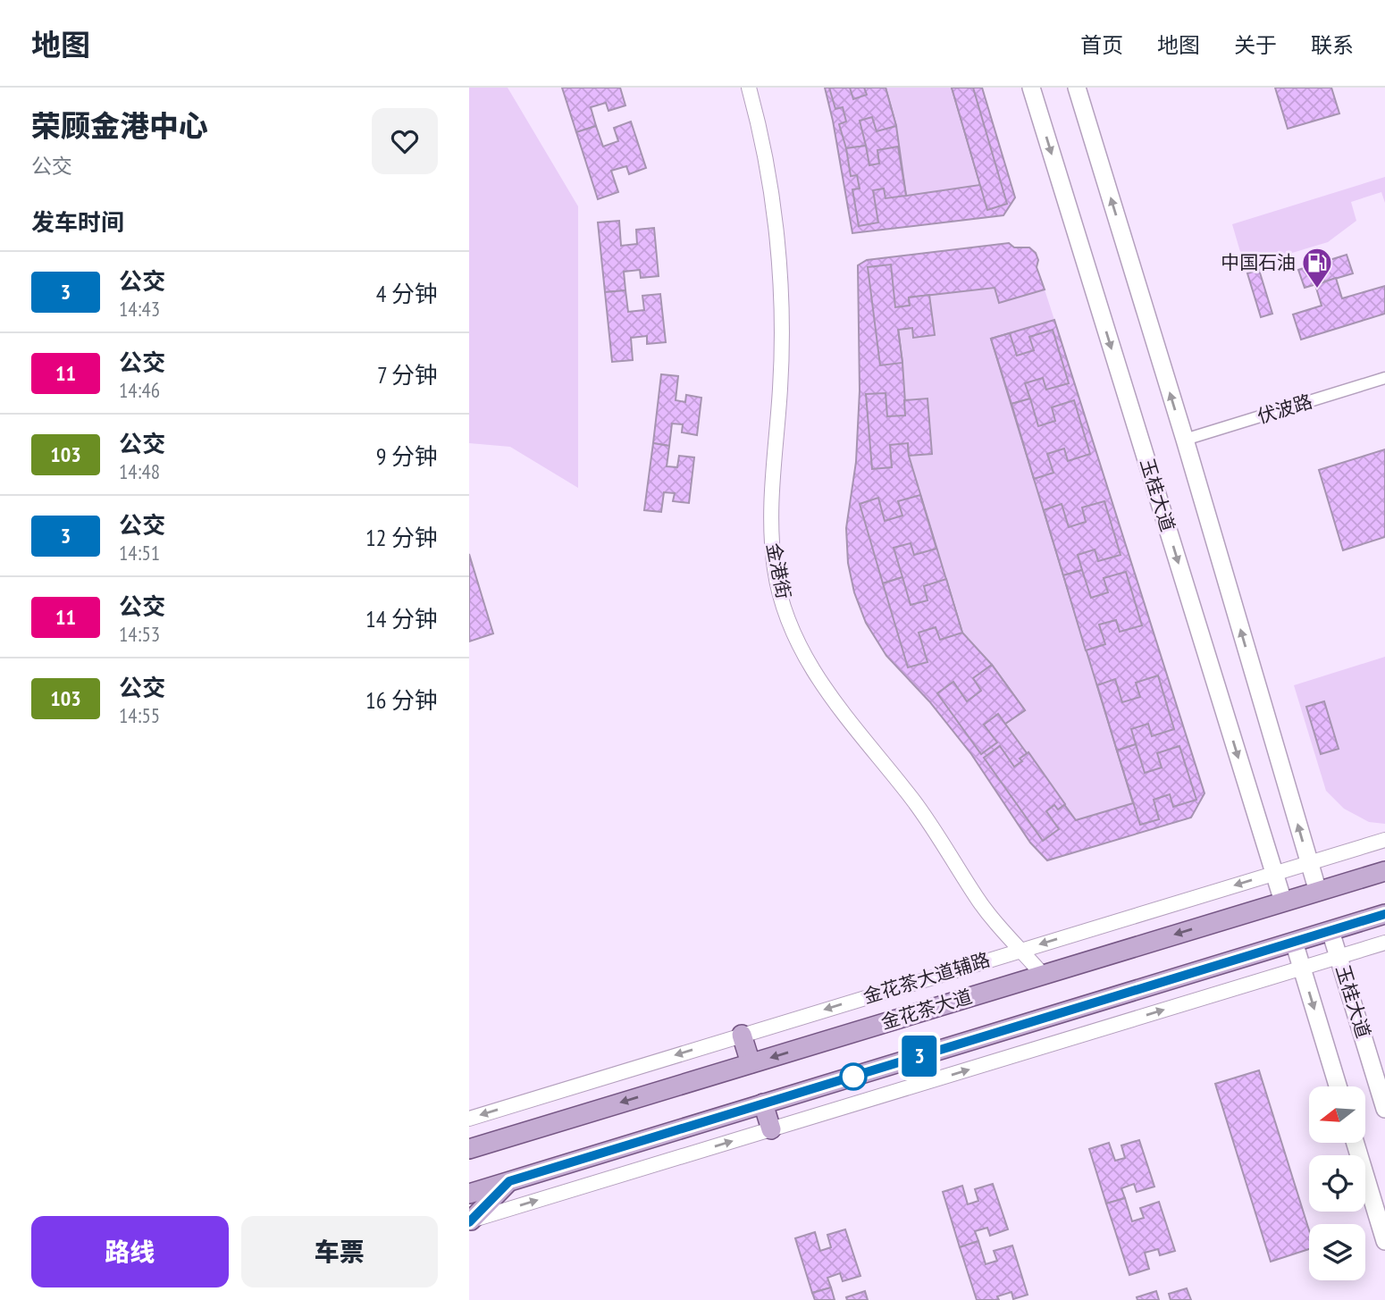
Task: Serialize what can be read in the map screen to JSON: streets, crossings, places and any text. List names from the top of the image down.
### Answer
{
  "streets": {
    "main road": ["玉桂大道", "金花茶大道"],
    "street": ["伏波路", "金港街", "金花茶大道辅路"]
  },
  "crossings": [
    ["玉桂大道", "金花茶大道辅路"],
    ["玉桂大道", "金花茶大道"],
    ["金港街", "金花茶大道辅路"],
    ["金港街", "金花茶大道"]
  ],
  "places": {
    "fuel station": ["中国石油"]
  },
  "lines": ["bus line 3"],
  "north": "left",
  "page": {
    "header": "地图",
    "nav": [
      "首页",
      "地图",
      "关于",
      "联系"
    ],
    "heading": [
      ["荣顾金港中心", "公交"],
      "发车时间"
    ],
    "on_map": "3",
    "list": [
      {
        "mark": "3",
        "name": "公交",
        "note": "14:43",
        "value": "4 分钟"
      },
      {
        "mark": "11",
        "name": "公交",
        "note": "14:46",
        "value": "7 分钟"
      },
      {
        "mark": "103",
        "name": "公交",
        "note": "14:48",
        "value": "9 分钟"
      },
      {
        "mark": "3",
        "name": "公交",
        "note": "14:51",
        "value": "12 分钟"
      },
      {
        "mark": "11",
        "name": "公交",
        "note": "14:53",
        "value": "14 分钟"
      },
      {
        "mark": "103",
        "name": "公交",
        "note": "14:55",
        "value": "16 分钟"
      }
    ],
    "buttons": ["路线", "车票"]
  }
}
